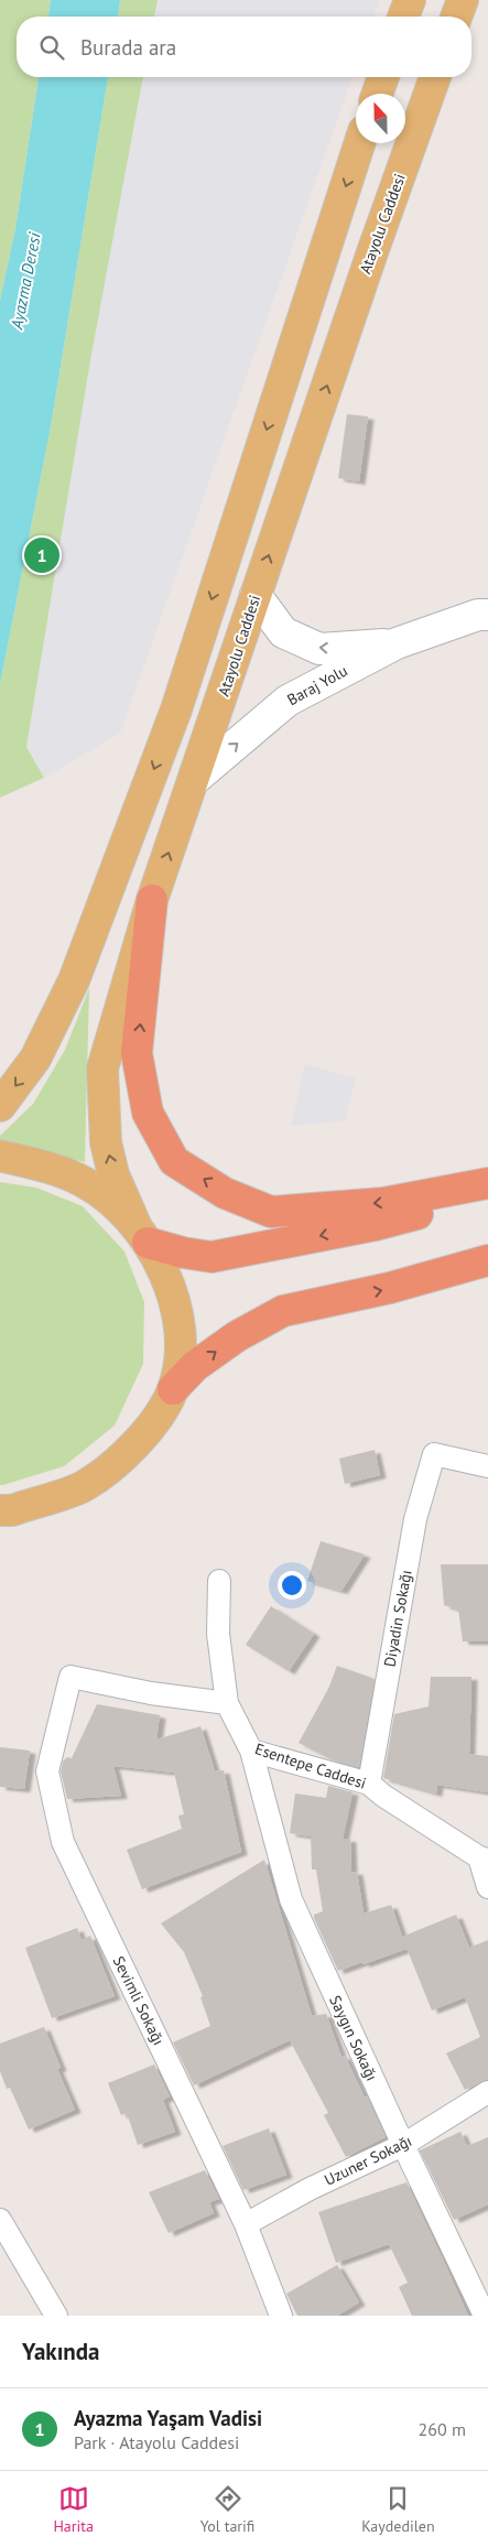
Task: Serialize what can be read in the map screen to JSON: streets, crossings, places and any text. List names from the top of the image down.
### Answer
{
  "streets": {
    "main road": ["Atayolu Caddesi"],
    "street": [
      "Baraj Yolu",
      "Diyadin Sokağı",
      "Esentepe Caddesi",
      "Sevimli Sokağı",
      "Saygın Sokağı",
      "Uzuner Sokağı"
    ]
  },
  "crossings": [
    ["Atayolu Caddesi", "Baraj Yolu"],
    ["Diyadin Sokağı", "Esentepe Caddesi"],
    ["Esentepe Caddesi", "Sevimli Sokağı"],
    ["Esentepe Caddesi", "Saygın Sokağı"],
    ["Sevimli Sokağı", "Uzuner Sokağı"],
    ["Saygın Sokağı", "Uzuner Sokağı"]
  ],
  "water": ["Ayazma Deresi"],
  "north": "top",
  "page": {
    "search": "Burada ara",
    "pins": "1",
    "heading": "Yakında",
    "list": [
      {
        "mark": "1",
        "name": "Ayazma Yaşam Vadisi",
        "note": "Park · Atayolu Caddesi",
        "value": "260 m"
      }
    ],
    "nav": ["Harita", "Yol tarifi", "Kaydedilen"]
  }
}
